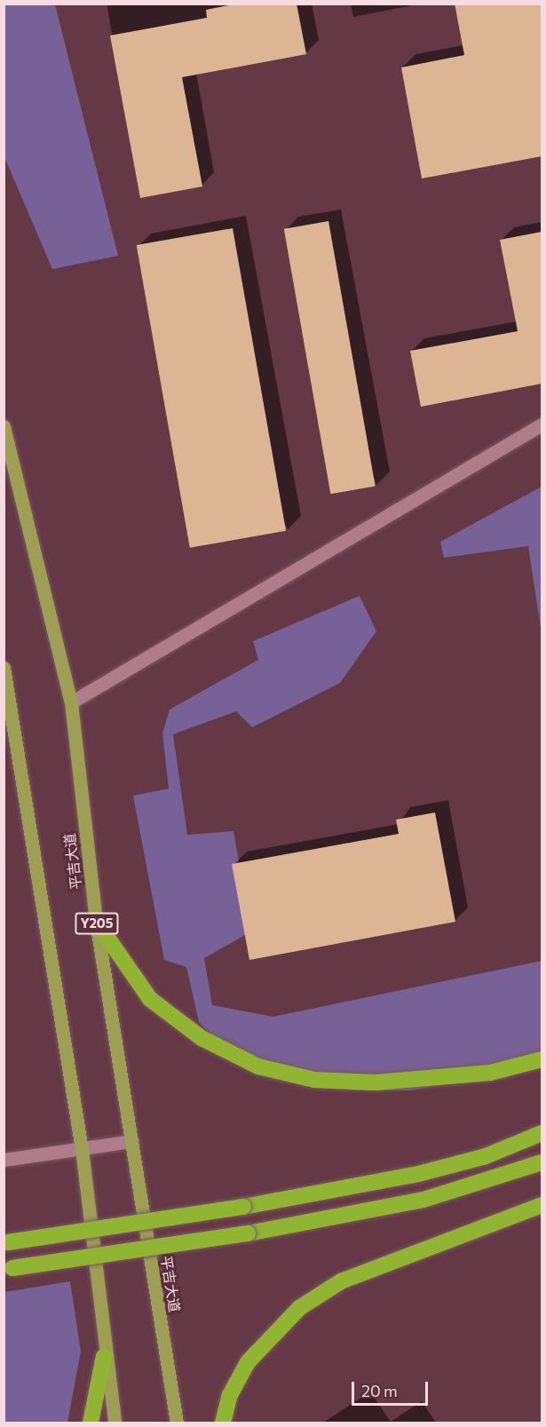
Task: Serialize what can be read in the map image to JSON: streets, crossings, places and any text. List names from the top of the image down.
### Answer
{
  "streets": {
    "main road": ["平吉大道", "Y205"]
  },
  "scale_bar": "20 m"
}
